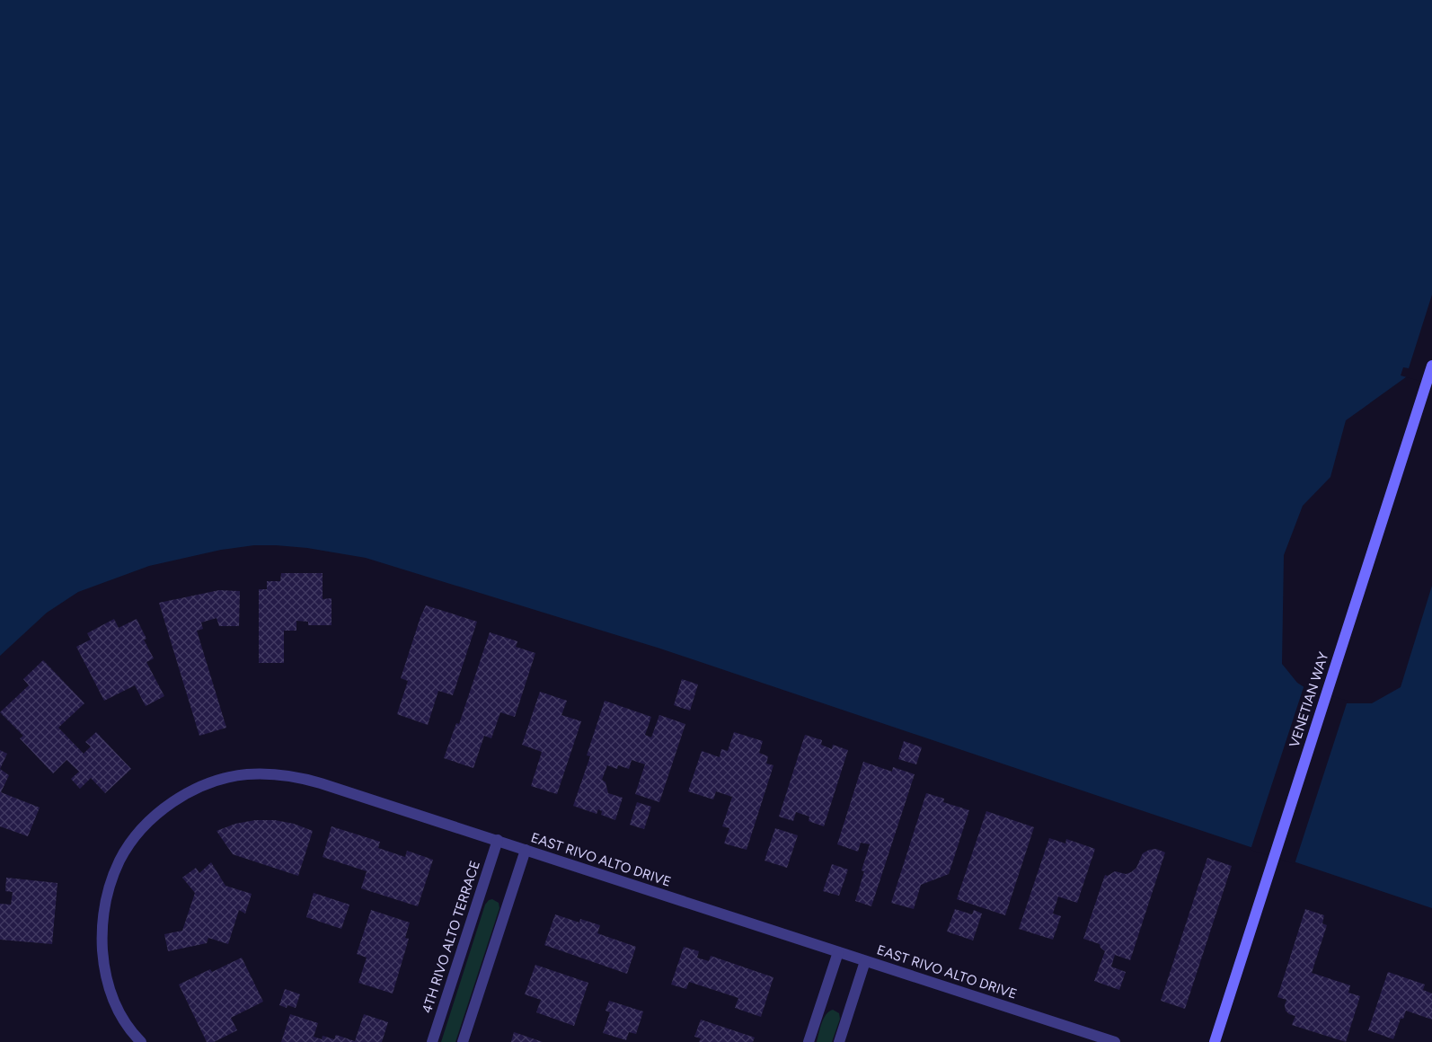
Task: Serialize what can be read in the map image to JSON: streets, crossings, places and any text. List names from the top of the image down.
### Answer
{
  "streets": {
    "main road": ["VENETIAN WAY"],
    "street": ["EAST RIVO ALTO DRIVE", "4TH RIVO ALTO TERRACE"]
  },
  "crossings": [
    ["EAST RIVO ALTO DRIVE", "4TH RIVO ALTO TERRACE"]
  ]
}
